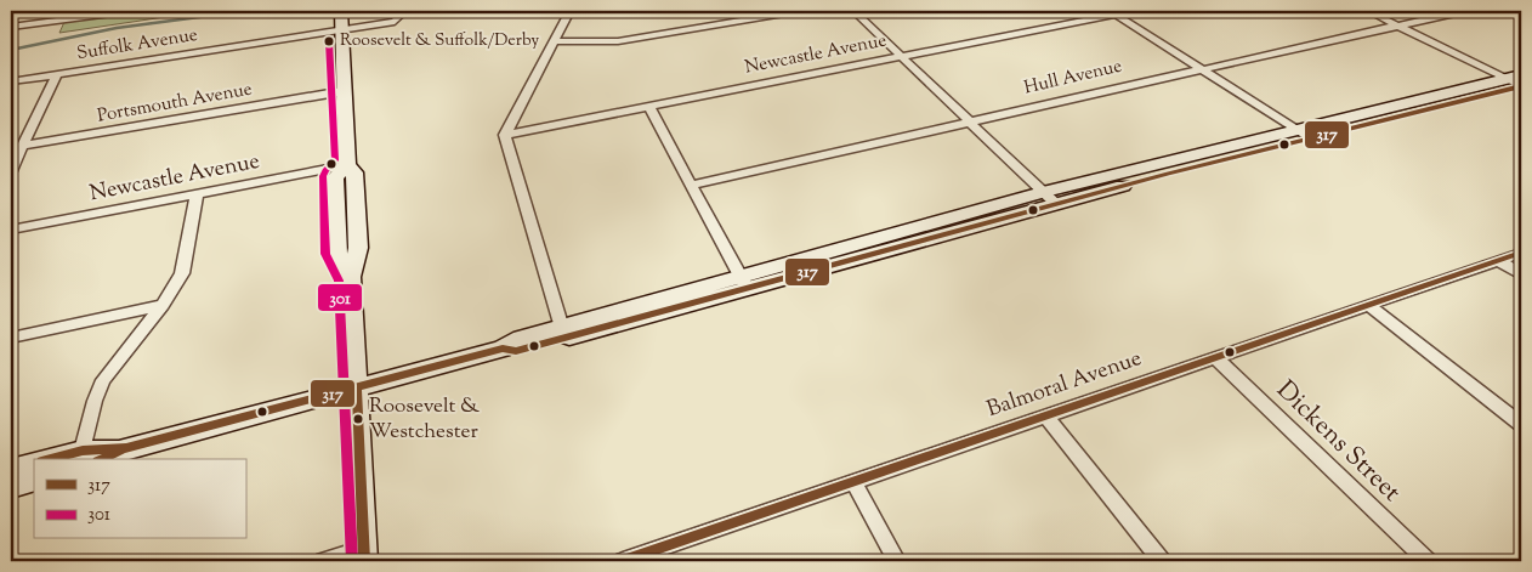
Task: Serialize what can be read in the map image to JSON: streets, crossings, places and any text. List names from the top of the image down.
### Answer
{
  "streets": {
    "street": [
      "Suffolk Avenue",
      "Newcastle Avenue",
      "Hull Avenue",
      "Portsmouth Avenue",
      "Balmoral Avenue",
      "Dickens Street"
    ]
  },
  "crossings": [
    ["Balmoral Avenue", "Dickens Street"]
  ],
  "places": ["Roosevelt & Suffolk/Derby", "Roosevelt & Westchester"],
  "lines": ["transit line 301", "transit line 317"],
  "legend": ["317", "301"]
}
